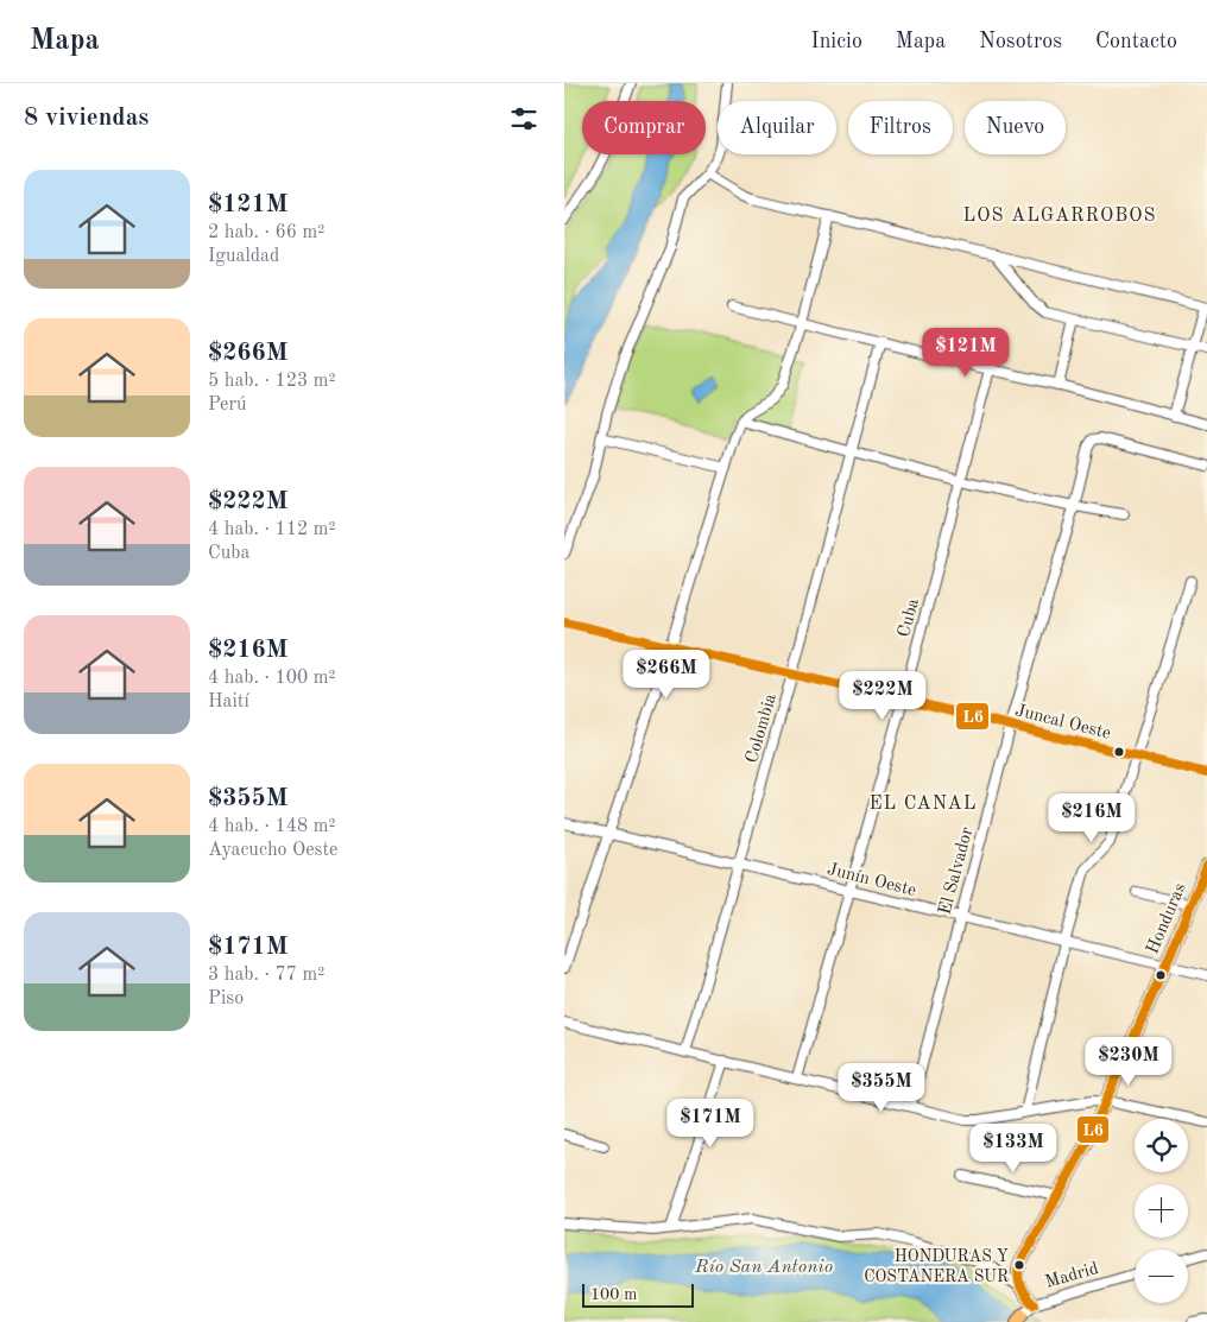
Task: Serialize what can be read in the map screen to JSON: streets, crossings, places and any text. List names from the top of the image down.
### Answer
{
  "streets": {
    "main road": ["Honduras"],
    "street": [
      "Cuba",
      "Juncal Oeste",
      "Colombia",
      "El Salvador",
      "Junín Oeste",
      "Madrid"
    ]
  },
  "crossings": [
    ["Cuba", "Juncal Oeste"],
    ["Cuba", "Junín Oeste"],
    ["Juncal Oeste", "Colombia"],
    ["Juncal Oeste", "El Salvador"],
    ["Colombia", "Junín Oeste"],
    ["El Salvador", "Junín Oeste"],
    ["Junín Oeste", "Honduras"]
  ],
  "districts": ["LOS ALGARROBOS", "EL CANAL"],
  "water": ["Río San Antonio"],
  "places": ["HONDURAS Y COSTANERA SUR"],
  "lines": ["transit line L6"],
  "scale_bar": "100 m",
  "page": {
    "header": "Mapa",
    "nav": [
      "Inicio",
      "Mapa",
      "Nosotros",
      "Contacto"
    ],
    "heading": "8 viviendas",
    "chip": [
      "Comprar",
      "Alquilar",
      "Filtros",
      "Nuevo"
    ],
    "list": [
      {
        "name": "$121M",
        "note": "2 hab. · 66 m² · Igualdad"
      },
      {
        "name": "$266M",
        "note": "5 hab. · 123 m² · Perú"
      },
      {
        "name": "$222M",
        "note": "4 hab. · 112 m² · Cuba"
      },
      {
        "name": "$216M",
        "note": "4 hab. · 100 m² · Haití"
      },
      {
        "name": "$355M",
        "note": "4 hab. · 148 m² · Ayacucho Oeste"
      },
      {
        "name": "$171M",
        "note": "3 hab. · 77 m² · Piso"
      }
    ],
    "price": [
      "$121M",
      "$266M",
      "$222M",
      "$216M",
      "$230M",
      "$355M",
      "$171M",
      "$133M"
    ],
    "map_buttons": ["+", "−"],
    "scale": "100 m"
  }
}
